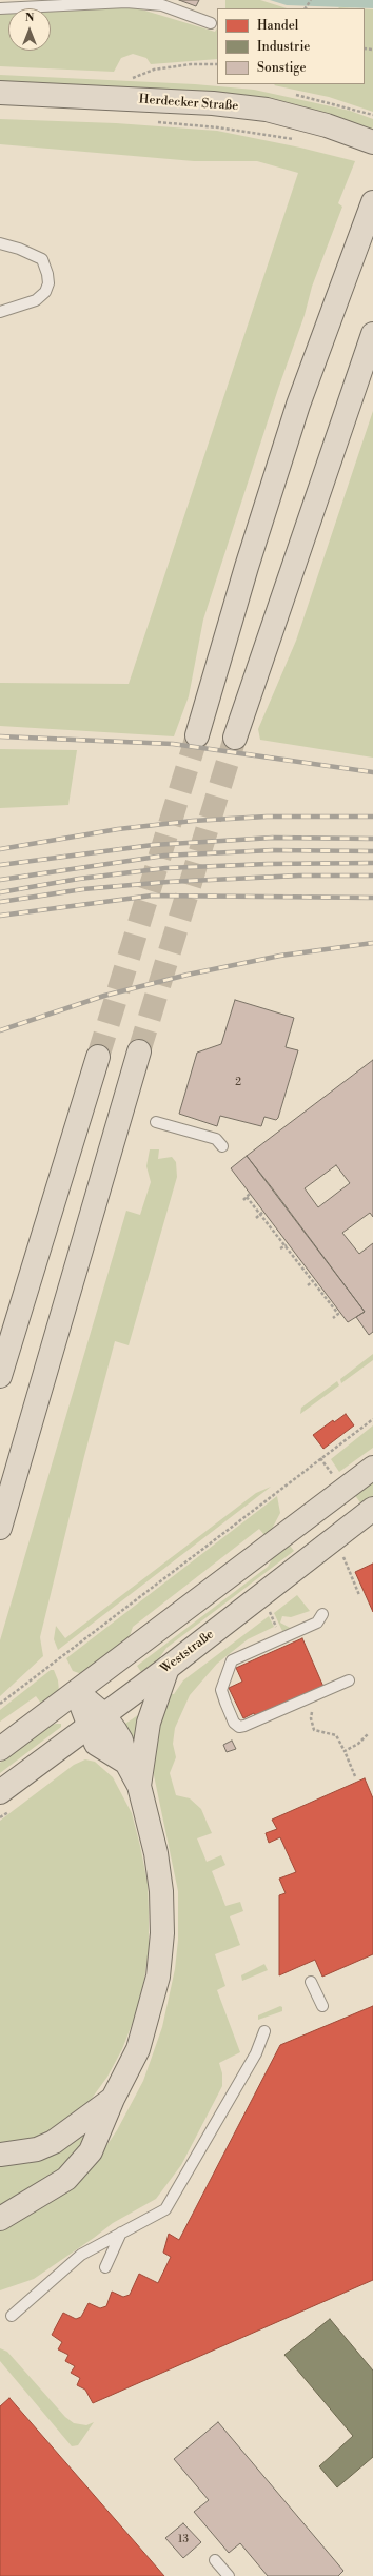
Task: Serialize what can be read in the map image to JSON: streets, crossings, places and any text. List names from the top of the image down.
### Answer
{
  "streets": {
    "main road": ["Herdecker Straße", "Weststraße"]
  },
  "house_numbers": ["2", "13"],
  "legend": ["Handel", "Industrie", "Sonstige"],
  "north": "top"
}
